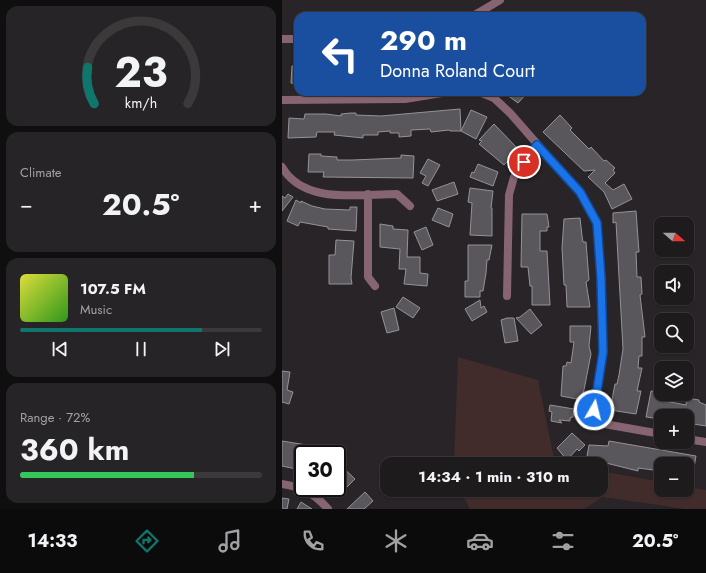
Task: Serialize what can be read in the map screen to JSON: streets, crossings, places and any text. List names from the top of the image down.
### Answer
{
  "north": "right",
  "page": {
    "turn": ["290 m", "Donna Roland Court"],
    "tile": [
      "Climate",
      ["Range · 72%", "360 km"]
    ],
    "heat": ["−", "20.5°", "+"],
    "map_buttons": ["+", "−"],
    "song": ["107.5 FM", "Music"],
    "limit": "30",
    "trip": "14:34 · 1 min · 310 m",
    "tabs": ["14:33", "20.5°"],
    "gauge": ["23", "km/h"]
  }
}
